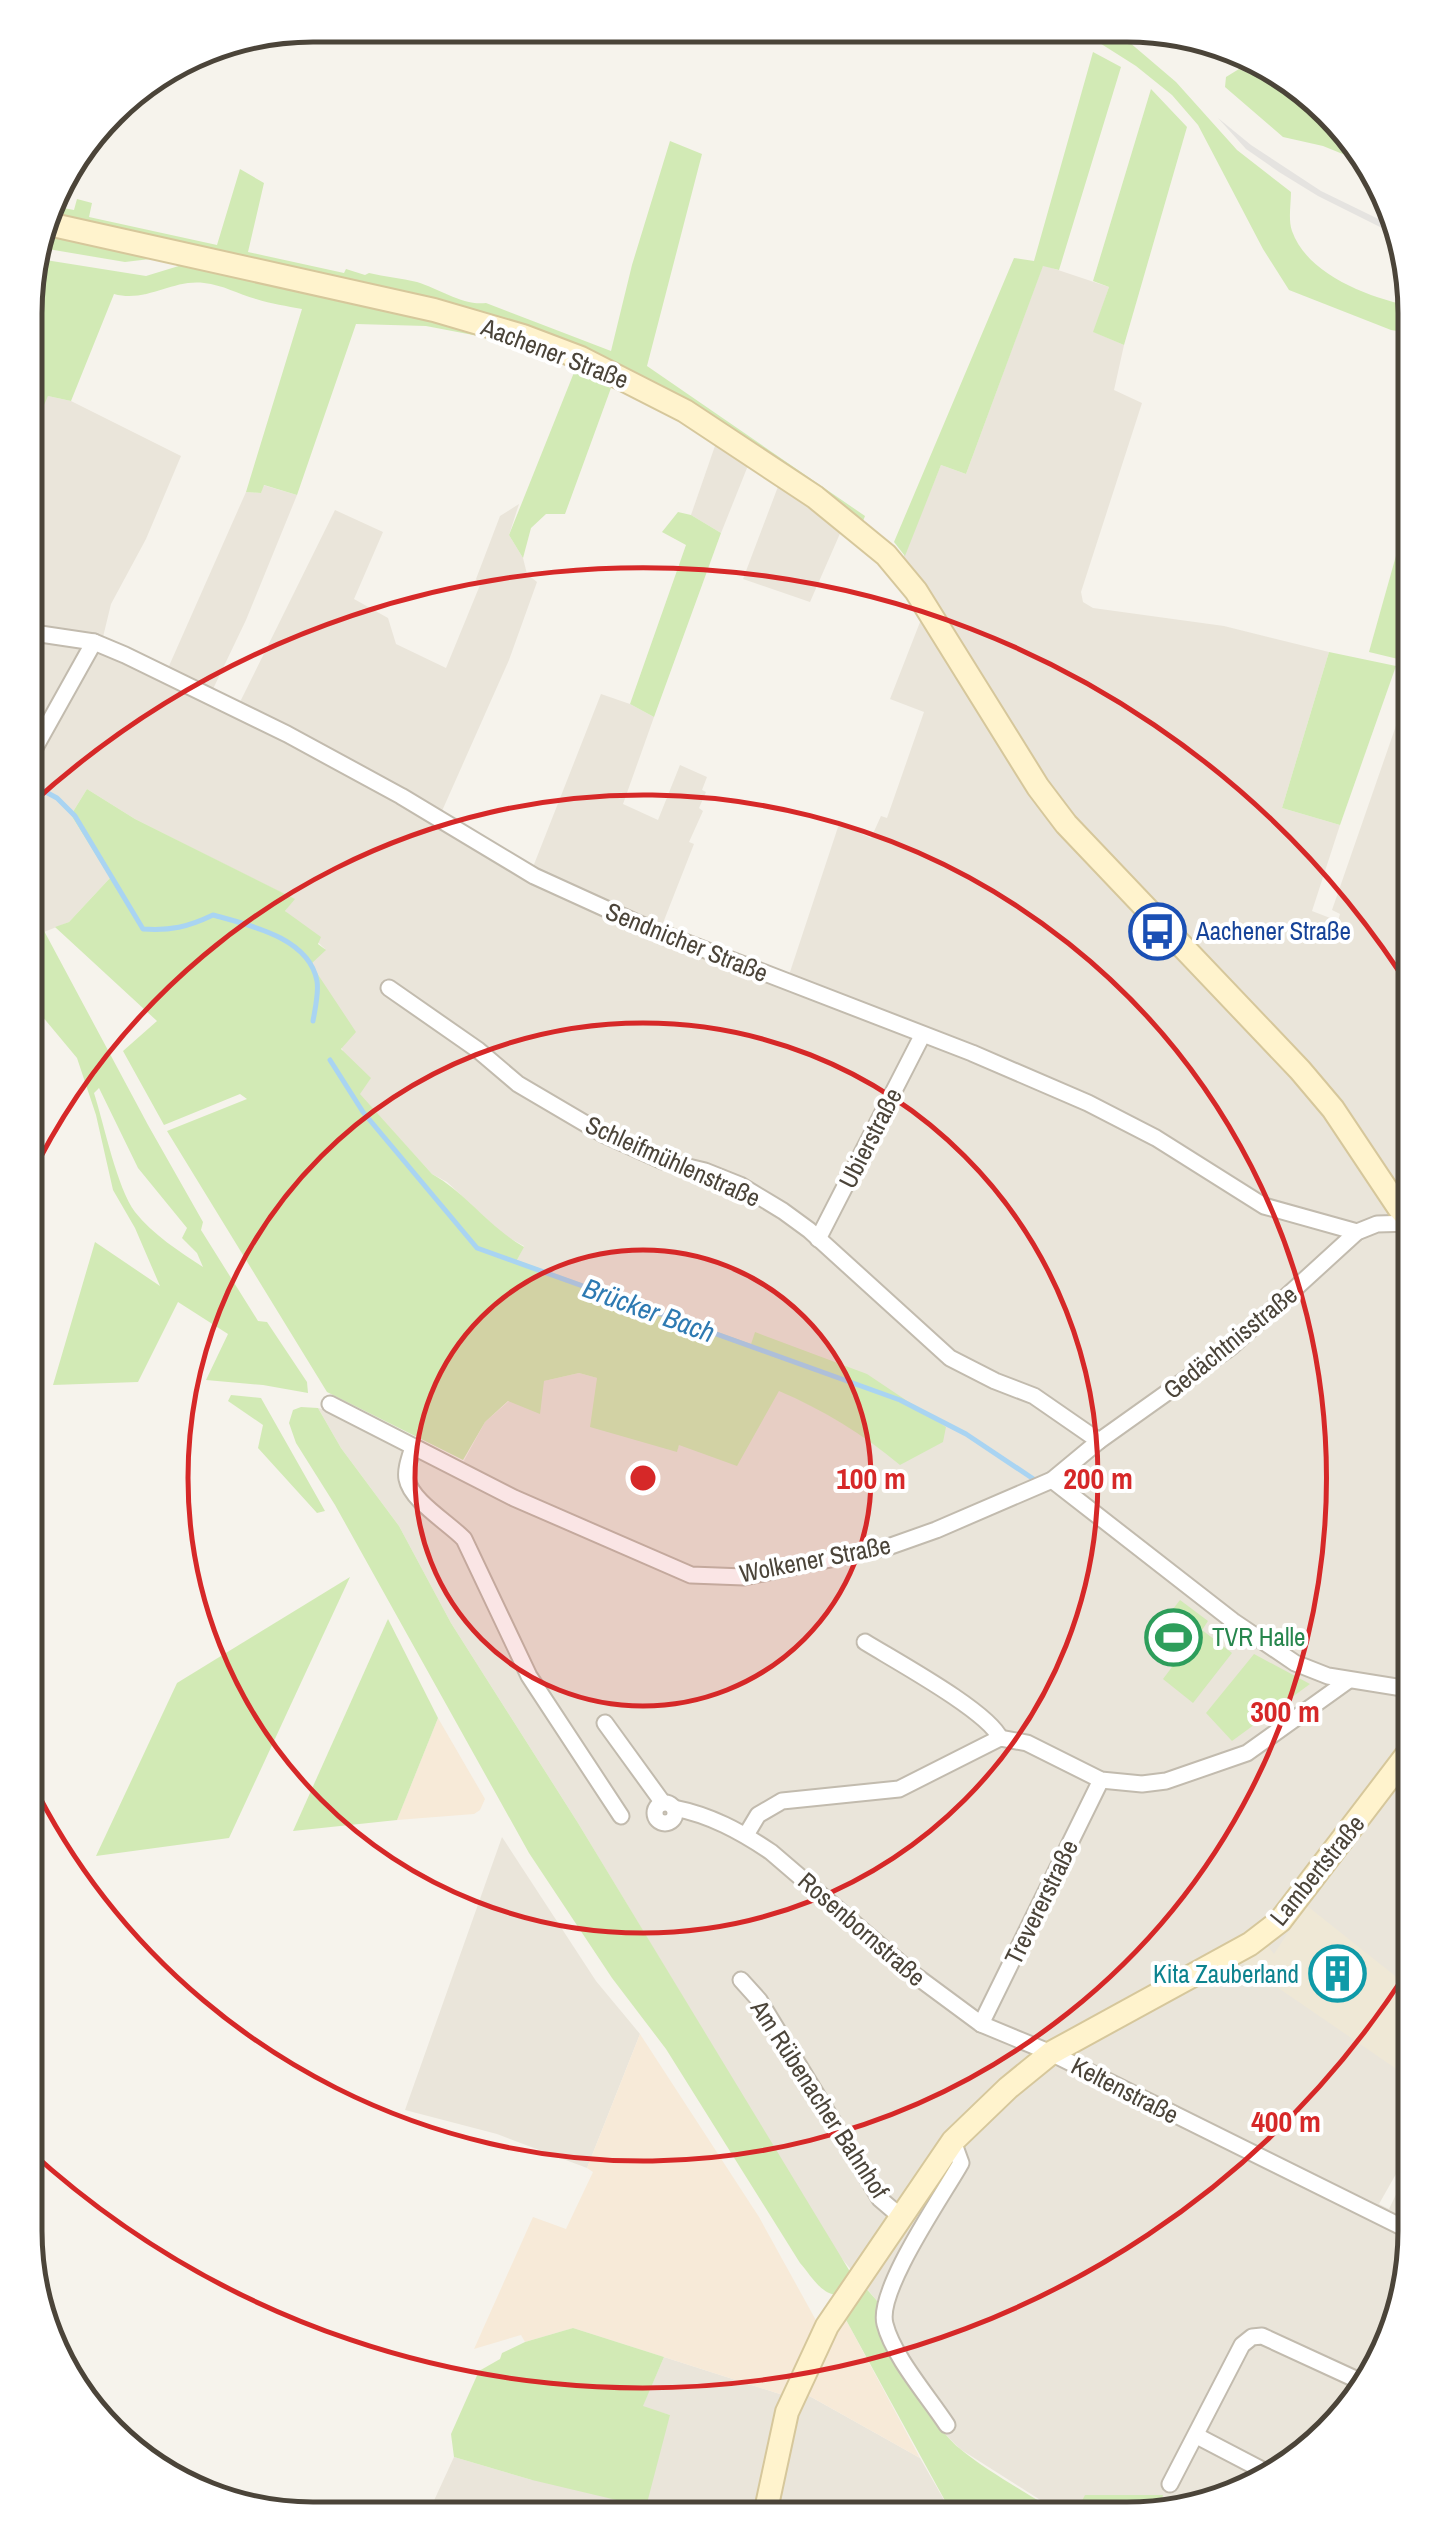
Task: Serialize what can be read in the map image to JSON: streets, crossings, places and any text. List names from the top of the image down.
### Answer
{
  "streets": {
    "main road": ["Aachener Straße", "Lambertstraße"],
    "street": [
      "Sendnicher Straße",
      "Ubierstraße",
      "Schleifmühlenstraße",
      "Gedächtnisstraße",
      "Wolkener Straße",
      "Trevererstraße",
      "Rosenbornstraße",
      "Keltenstraße",
      "Am Rübenacher Bahnhof"
    ]
  },
  "crossings": [
    ["Sendnicher Straße", "Ubierstraße"],
    ["Sendnicher Straße", "Gedächtnisstraße"],
    ["Ubierstraße", "Schleifmühlenstraße"],
    ["Schleifmühlenstraße", "Gedächtnisstraße"],
    ["Gedächtnisstraße", "Wolkener Straße"],
    ["Lambertstraße", "Rosenbornstraße"],
    ["Lambertstraße", "Keltenstraße"],
    ["Lambertstraße", "Am Rübenacher Bahnhof"],
    ["Trevererstraße", "Rosenbornstraße"],
    ["Rosenbornstraße", "Keltenstraße"]
  ],
  "water": ["Brücker Bach"],
  "places": {
    "bus stop": ["Aachener Straße"],
    "sports": ["TVR Halle"],
    "building": ["Kita Zauberland"]
  },
  "rings": [
    "100 m",
    "200 m",
    "300 m",
    "400 m"
  ]
}
